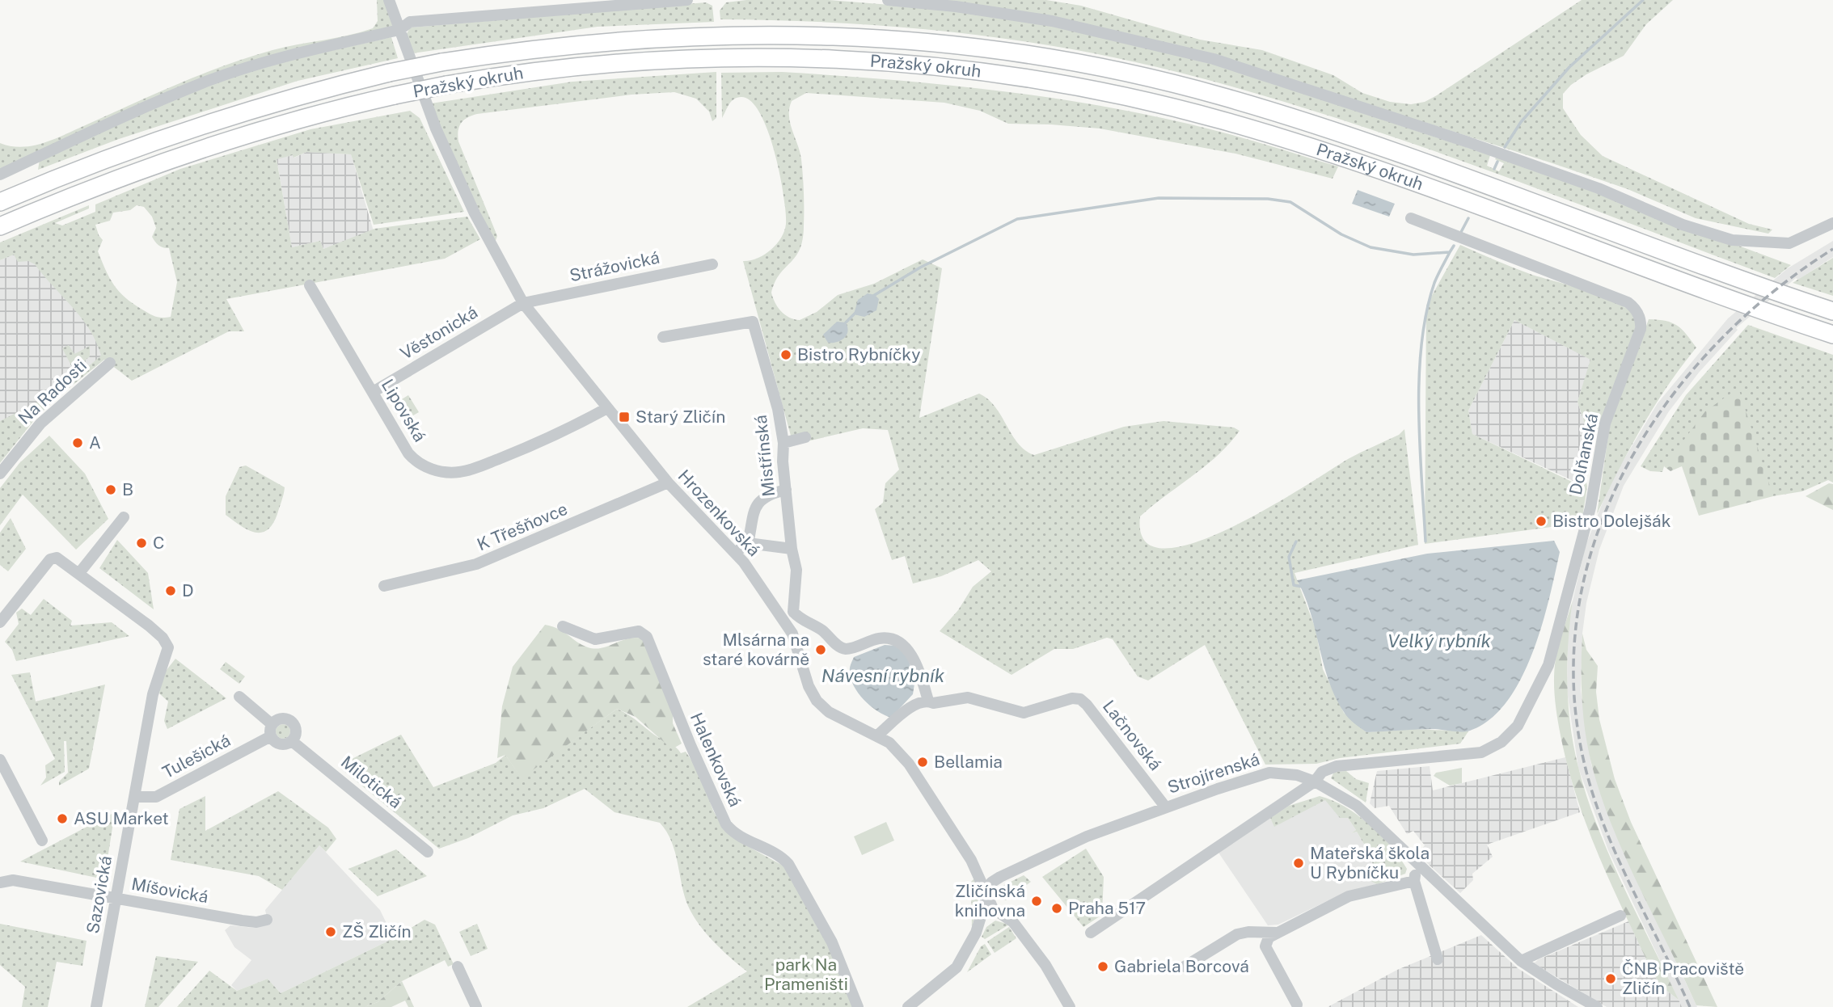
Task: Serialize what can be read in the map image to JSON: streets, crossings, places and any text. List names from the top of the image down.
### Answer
{
  "streets": {
    "highway": ["Pražský okruh"],
    "street": [
      "Strážovická",
      "Věstonická",
      "Na Radosti",
      "Lipovská",
      "Dolňanská",
      "Mistřínská",
      "Hrozenkovská",
      "K Třešňovce",
      "Lačnovská",
      "Tulešická",
      "Halenkovská",
      "Strojírenská",
      "Milotická",
      "Míšovická",
      "Sazovická"
    ]
  },
  "crossings": [
    ["Strážovická", "Věstonická"],
    ["Strážovická", "Hrozenkovská"],
    ["Věstonická", "Lipovská"],
    ["Věstonická", "Hrozenkovská"],
    ["Lipovská", "Hrozenkovská"],
    ["Dolňanská", "Strojírenská"],
    ["Hrozenkovská", "K Třešňovce"],
    ["Hrozenkovská", "Lačnovská"],
    ["Hrozenkovská", "Strojírenská"],
    ["Lačnovská", "Strojírenská"],
    ["Tulešická", "Milotická"],
    ["Tulešická", "Sazovická"],
    ["Míšovická", "Sazovická"]
  ],
  "water": ["Velký rybník", "Návesní rybník"],
  "parks": ["park Na Prameništi"],
  "places": {
    "other": [
      "Bistro Rybníčky",
      "A",
      "B",
      "Bistro Dolejšák",
      "C",
      "D",
      "Mlsárna na staré kovárně",
      "Bellamia",
      "ASU Market",
      "Mateřská škola U Rybníčku",
      "Zličínská knihovna",
      "Praha 517",
      "ZŠ Zličín",
      "Gabriela Borcová",
      "ČNB Pracoviště Zličín"
    ],
    "transit": ["Starý Zličín"]
  }
}
